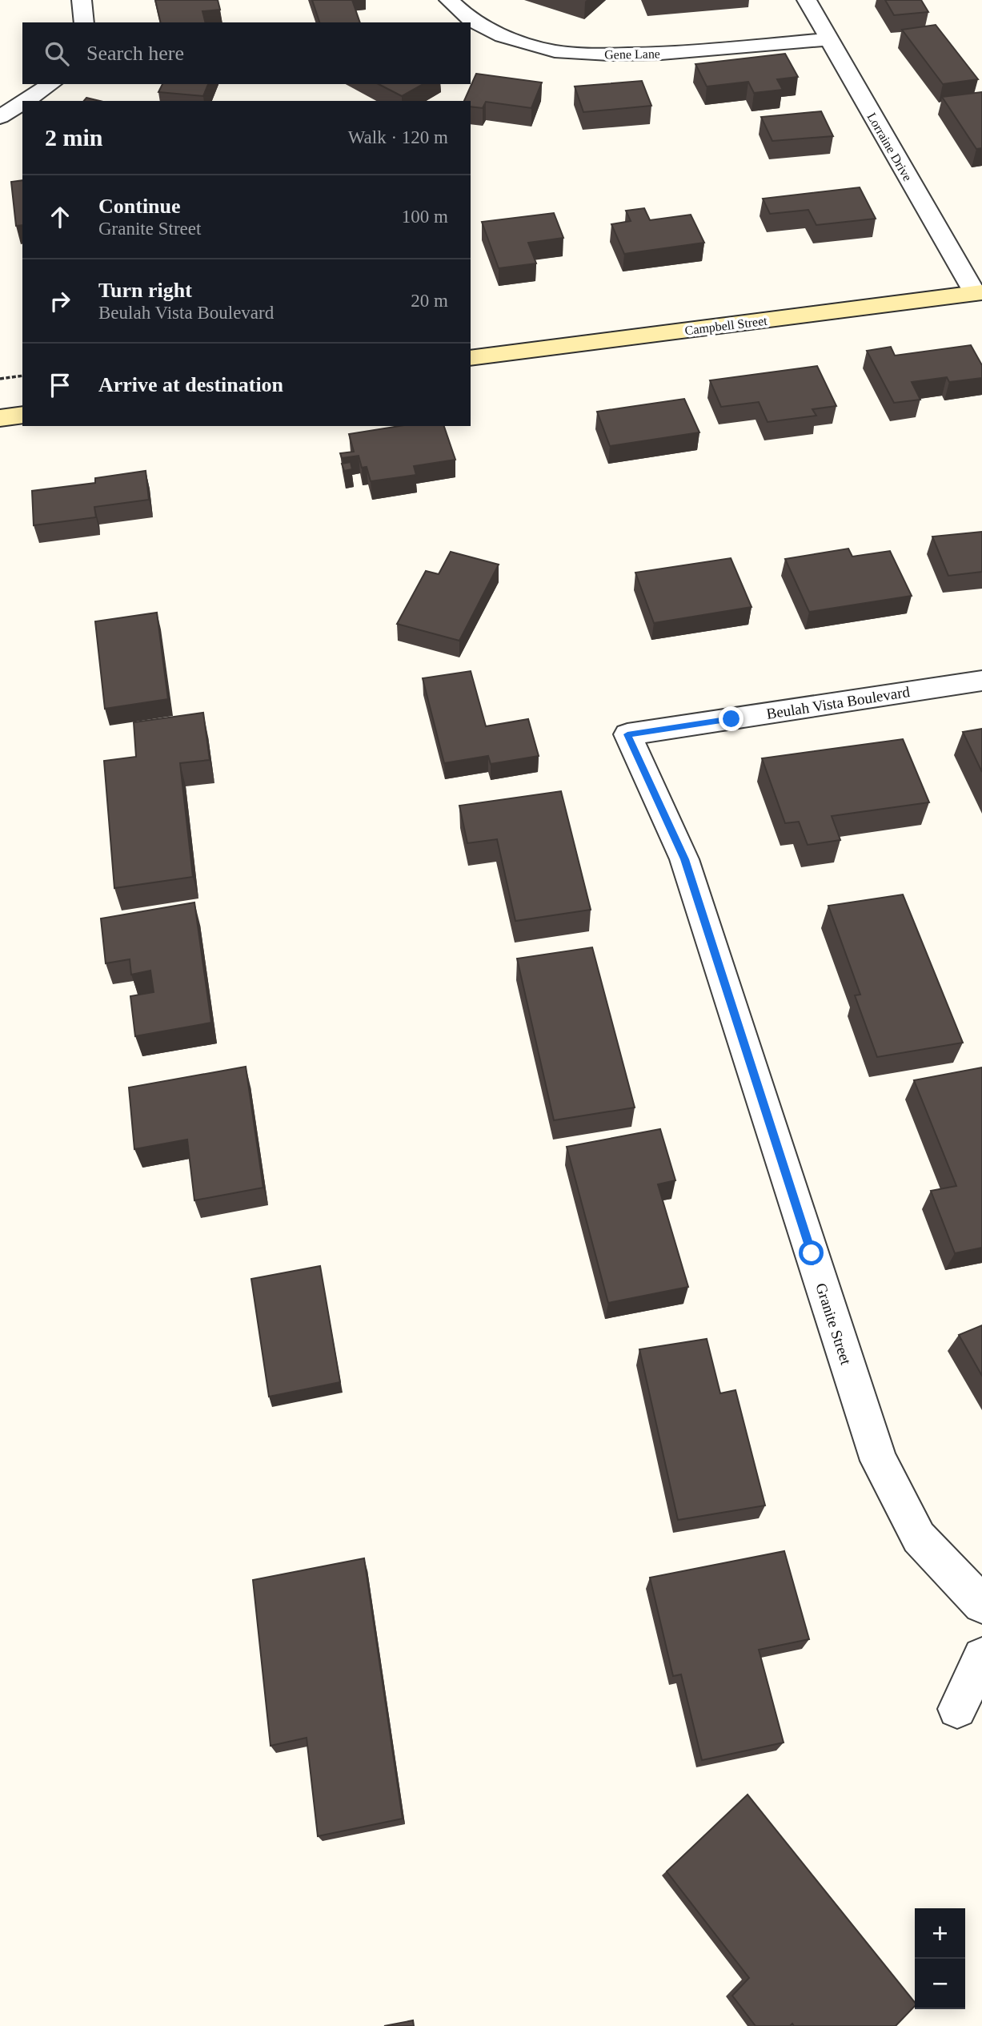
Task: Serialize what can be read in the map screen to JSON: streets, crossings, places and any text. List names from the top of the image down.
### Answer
{
  "streets": {
    "main road": ["Campbell Street"],
    "street": [
      "Gene Lane",
      "Lorraine Drive",
      "Beulah Vista Boulevard",
      "Granite Street"
    ]
  },
  "crossings": [
    ["Gene Lane", "Lorraine Drive"],
    ["Lorraine Drive", "Campbell Street"],
    ["Beulah Vista Boulevard", "Granite Street"]
  ],
  "page": {
    "search": "Search here",
    "heading": ["2 min", "Walk · 120 m"],
    "list": [
      ["Continue", "Granite Street", "100 m"],
      ["Turn right", "Beulah Vista Boulevard", "20 m"],
      "Arrive at destination"
    ],
    "map_buttons": ["+", "−"]
  }
}
